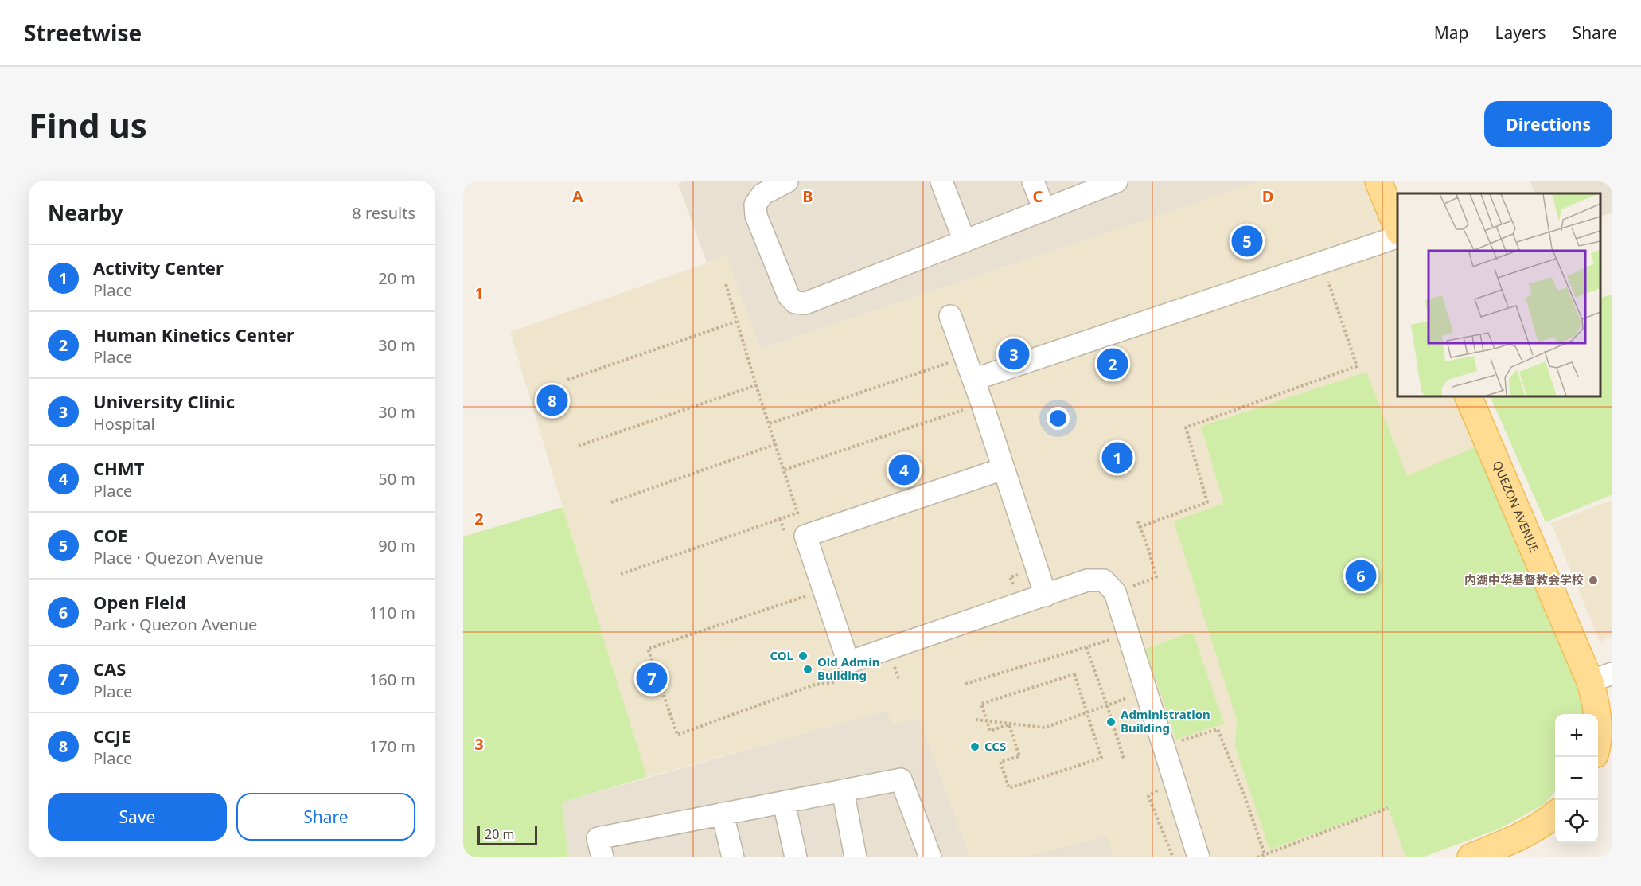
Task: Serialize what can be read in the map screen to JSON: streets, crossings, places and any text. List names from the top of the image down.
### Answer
{
  "streets": {
    "main road": ["QUEZON AVENUE"]
  },
  "places": [
    "内湖中华基督教会学校",
    "COL",
    "Old Admin Building",
    "Administration Building",
    "CCS"
  ],
  "scale_bar": "20 m",
  "page": {
    "header": "Streetwise",
    "nav": ["Map", "Layers", "Share"],
    "buttons": [
      "Directions",
      ["Save", "Share"]
    ],
    "title": "Find us",
    "heading": ["Nearby", "8 results"],
    "pins": [
      "5",
      "3",
      "2",
      "8",
      "1",
      "4",
      "6",
      "7"
    ],
    "list": [
      {
        "mark": "1",
        "name": "Activity Center",
        "note": "Place",
        "value": "20 m"
      },
      {
        "mark": "2",
        "name": "Human Kinetics Center",
        "note": "Place",
        "value": "30 m"
      },
      {
        "mark": "3",
        "name": "University Clinic",
        "note": "Hospital",
        "value": "30 m"
      },
      {
        "mark": "4",
        "name": "CHMT",
        "note": "Place",
        "value": "50 m"
      },
      {
        "mark": "5",
        "name": "COE",
        "note": "Place · Quezon Avenue",
        "value": "90 m"
      },
      {
        "mark": "6",
        "name": "Open Field",
        "note": "Park · Quezon Avenue",
        "value": "110 m"
      },
      {
        "mark": "7",
        "name": "CAS",
        "note": "Place",
        "value": "160 m"
      },
      {
        "mark": "8",
        "name": "CCJE",
        "note": "Place",
        "value": "170 m"
      }
    ],
    "map_buttons": ["+", "−"],
    "scale": "20 m"
  },
  "grid": {
    "columns": [
      "A",
      "B",
      "C",
      "D"
    ],
    "rows": ["1", "2", "3"]
  }
}
